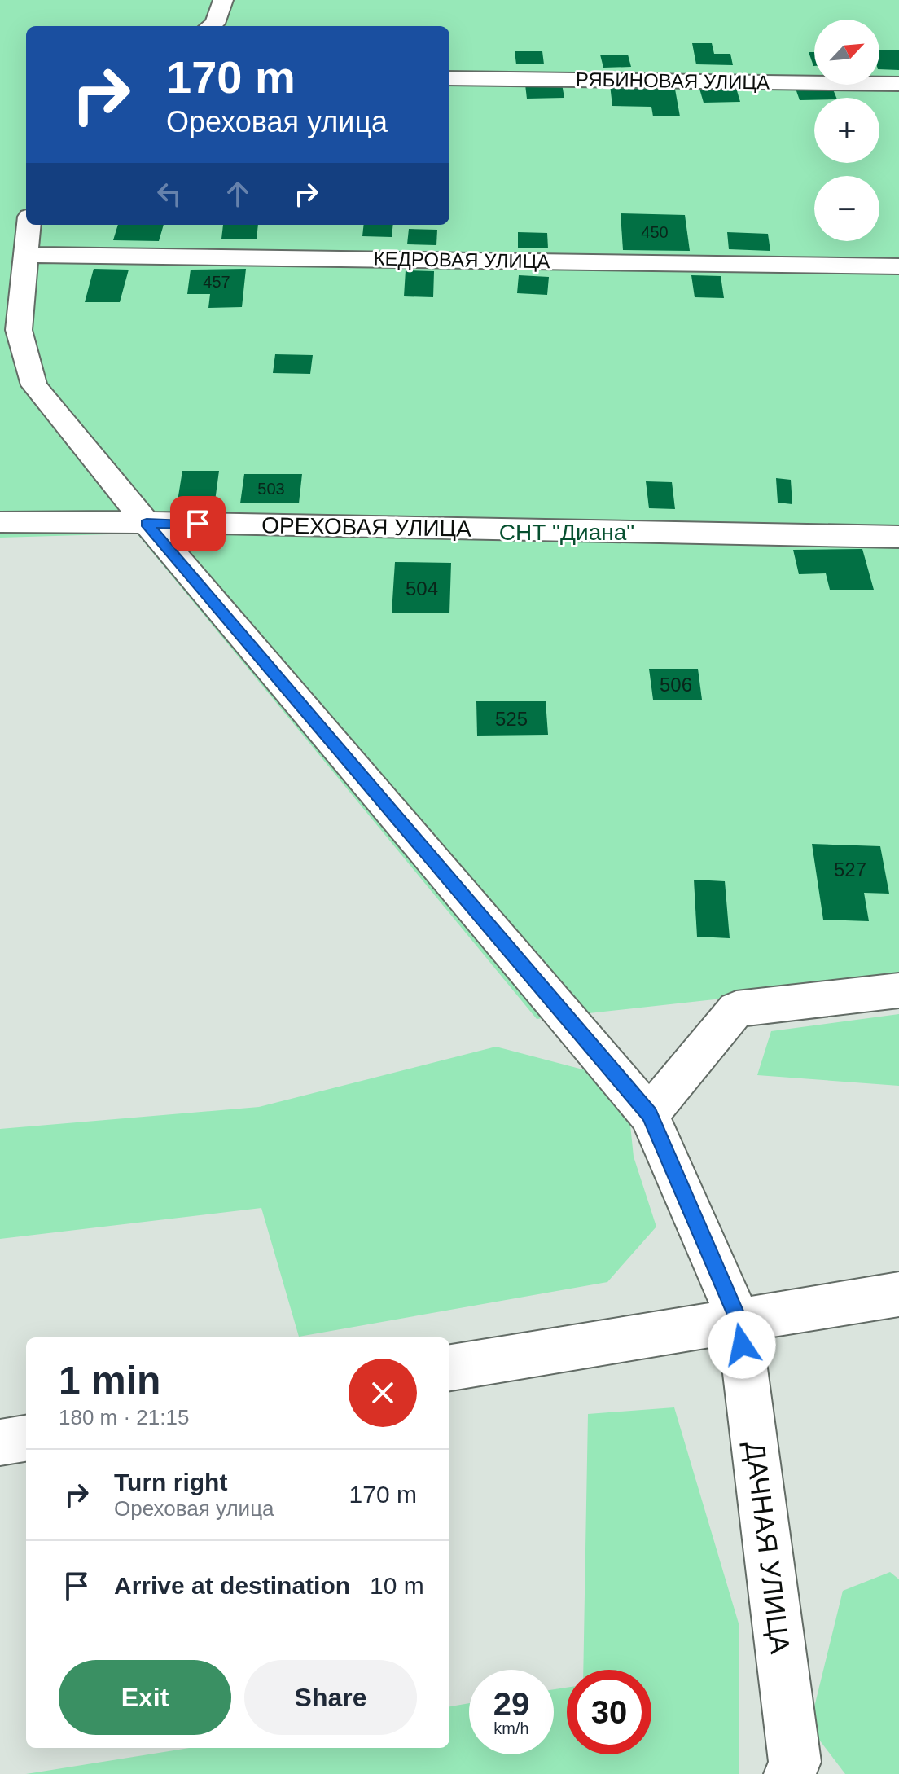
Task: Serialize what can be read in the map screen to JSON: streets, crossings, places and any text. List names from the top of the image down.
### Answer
{
  "streets": {
    "street": [
      "РЯБИНОВАЯ УЛИЦА",
      "КЕДРОВАЯ УЛИЦА",
      "ОРЕХОВАЯ УЛИЦА",
      "ДАЧНАЯ УЛИЦА"
    ]
  },
  "crossings": [
    ["КЕДРОВАЯ УЛИЦА", "ДАЧНАЯ УЛИЦА"],
    ["ОРЕХОВАЯ УЛИЦА", "ДАЧНАЯ УЛИЦА"]
  ],
  "parks": ["СНТ \"Диана\""],
  "house_numbers": [
    "450",
    "457",
    "503",
    "504",
    "506",
    "525",
    "527"
  ],
  "north": "top right",
  "page": {
    "map_buttons": ["+", "−"],
    "turn": ["170 m", "Ореховая улица"],
    "heading": ["1 min", "180 m · 21:15"],
    "list": [
      {
        "name": "Turn right",
        "note": "Ореховая улица",
        "value": "170 m"
      },
      {
        "name": "Arrive at destination",
        "value": "10 m"
      }
    ],
    "buttons": ["Exit", "Share"],
    "speed": "29 km/h",
    "limit": "30"
  }
}
